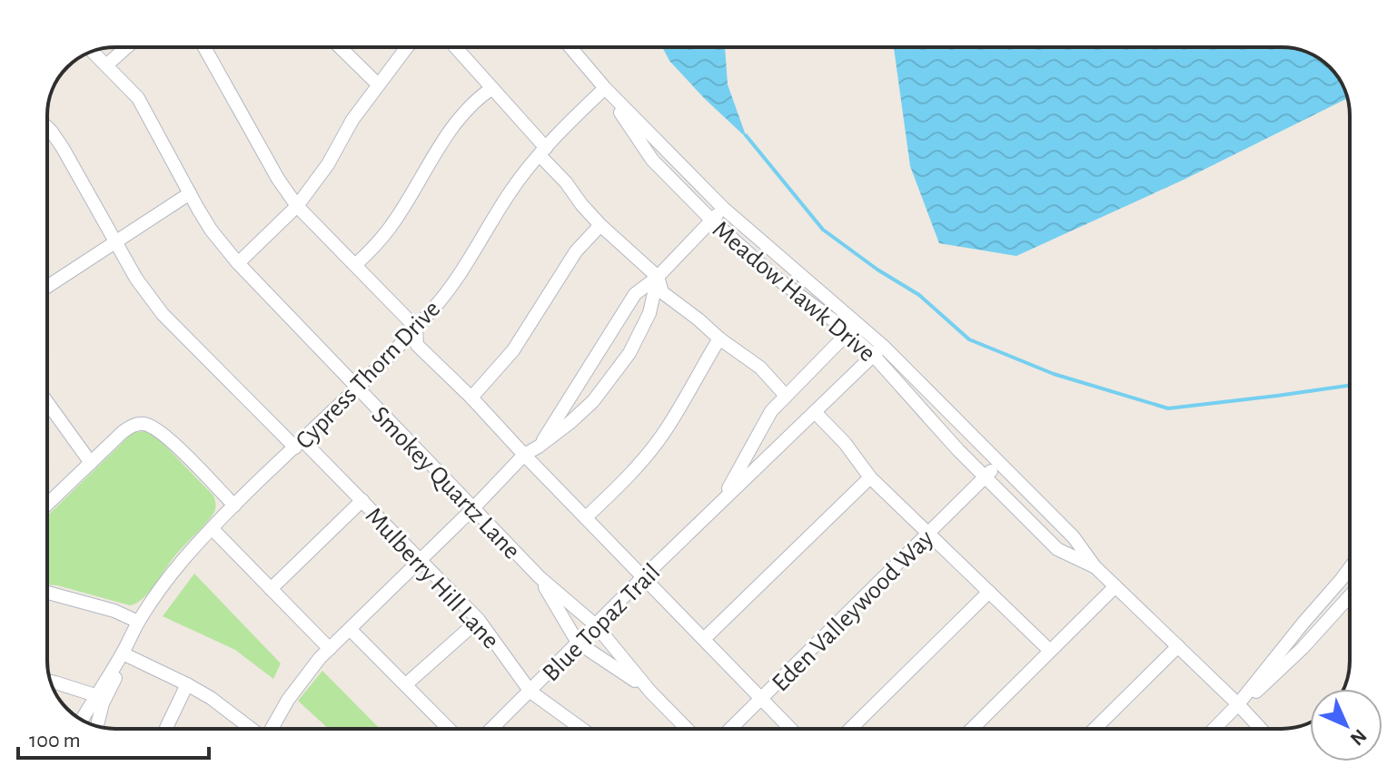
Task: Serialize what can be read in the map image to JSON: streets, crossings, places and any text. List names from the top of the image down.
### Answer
{
  "streets": {
    "street": [
      "Meadow Hawk Drive",
      "Cypress Thorn Drive",
      "Smokey Quartz Lane",
      "Mulberry Hill Lane",
      "Eden Valleywood Way",
      "Blue Topaz Trail"
    ]
  },
  "crossings": [
    ["Meadow Hawk Drive", "Cypress Thorn Drive"],
    ["Meadow Hawk Drive", "Eden Valleywood Way"],
    ["Meadow Hawk Drive", "Blue Topaz Trail"],
    ["Cypress Thorn Drive", "Smokey Quartz Lane"],
    ["Cypress Thorn Drive", "Mulberry Hill Lane"],
    ["Smokey Quartz Lane", "Blue Topaz Trail"],
    ["Mulberry Hill Lane", "Blue Topaz Trail"]
  ],
  "scale_bar": "100 m",
  "north": "bottom right"
}
